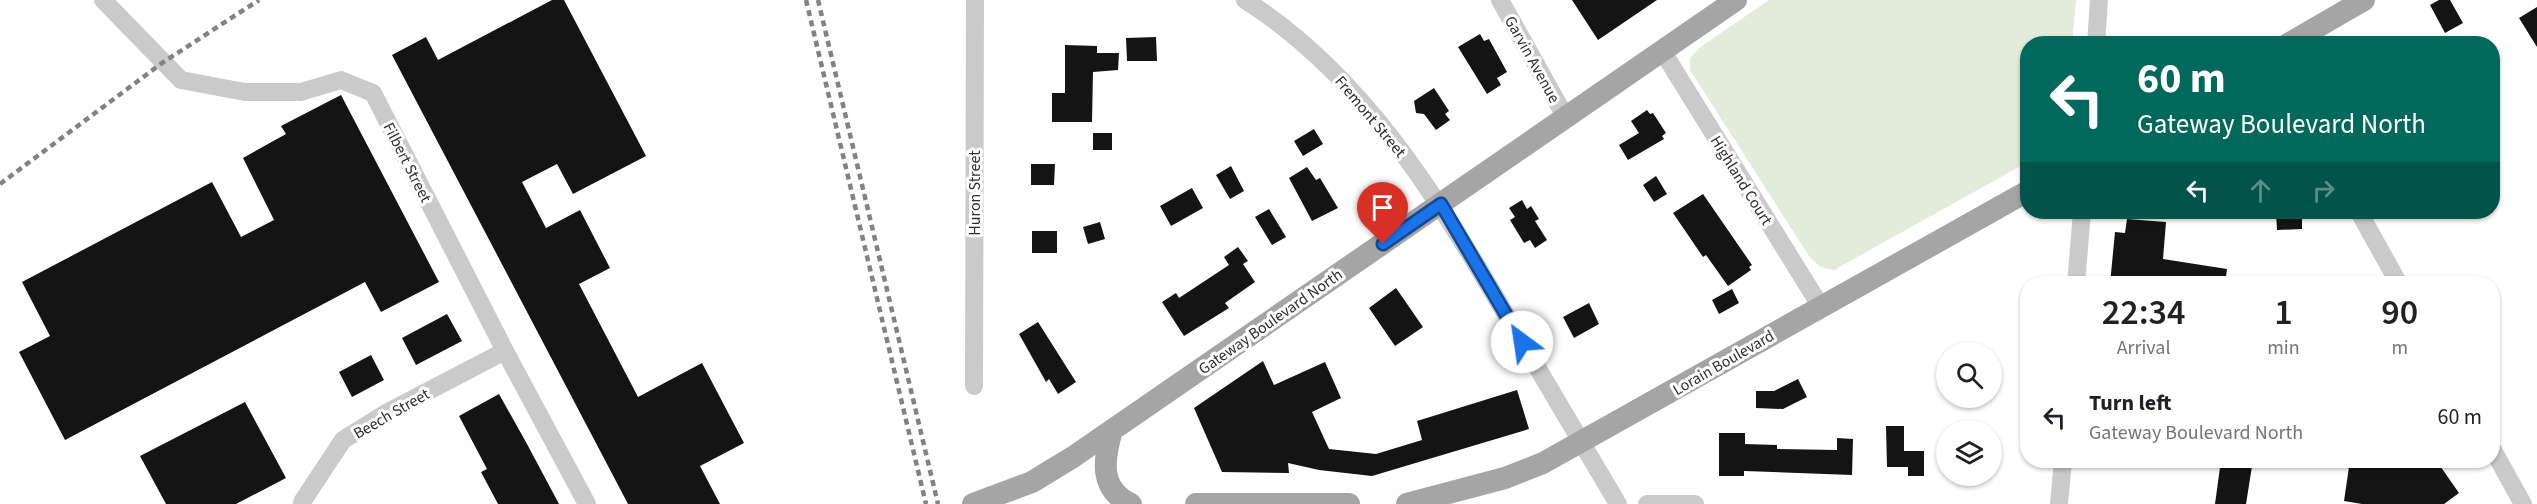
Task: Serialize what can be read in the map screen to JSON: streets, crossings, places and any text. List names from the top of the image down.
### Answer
{
  "streets": {
    "main road": ["Gateway Boulevard North", "Lorain Boulevard"],
    "street": [
      "Garvin Avenue",
      "Fremont Street",
      "Filbert Street",
      "Highland Court",
      "Huron Street",
      "Beech Street"
    ]
  },
  "crossings": [
    ["Garvin Avenue", "Gateway Boulevard North"],
    ["Fremont Street", "Gateway Boulevard North"],
    ["Fremont Street", "Lorain Boulevard"],
    ["Filbert Street", "Beech Street"],
    ["Highland Court", "Gateway Boulevard North"],
    ["Highland Court", "Lorain Boulevard"]
  ],
  "page": {
    "turn": ["60 m", "Gateway Boulevard North"],
    "eta": [
      "22:34",
      "Arrival",
      "1",
      "min",
      "90",
      "m"
    ],
    "list": [
      {
        "name": "Turn left",
        "note": "Gateway Boulevard North",
        "value": "60 m"
      }
    ]
  }
}
